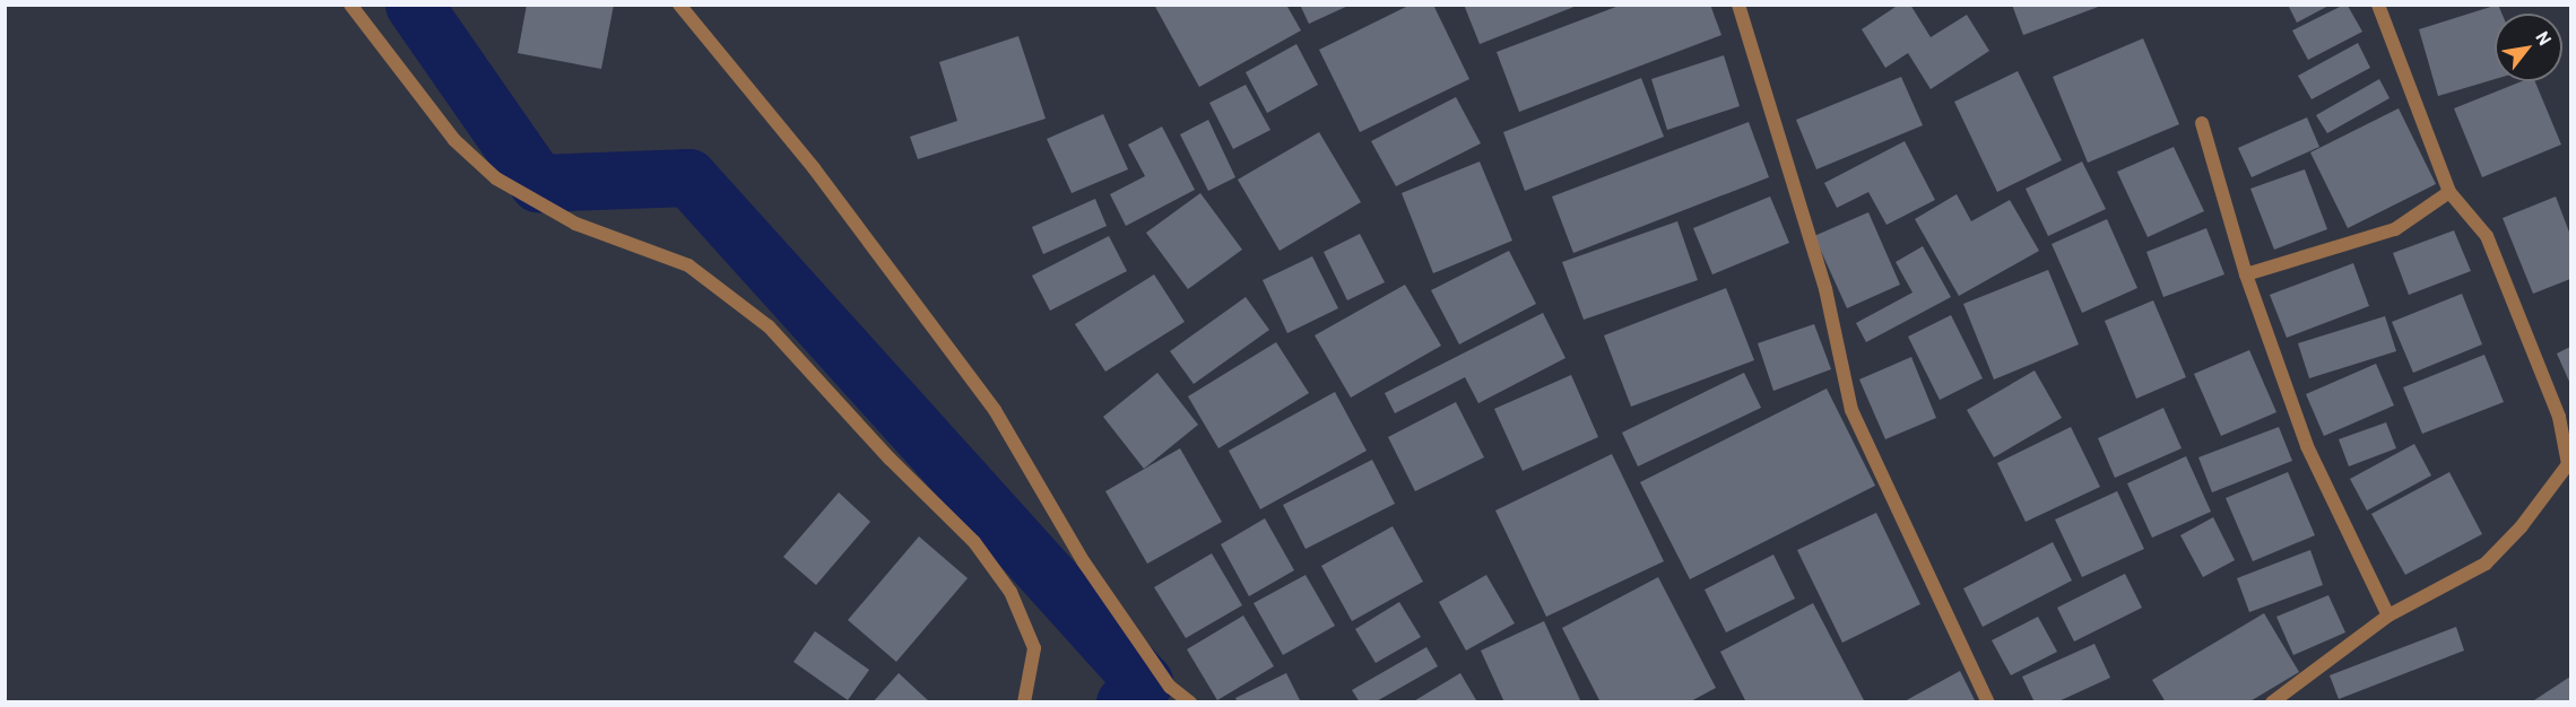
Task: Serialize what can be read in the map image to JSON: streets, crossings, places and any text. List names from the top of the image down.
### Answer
{
  "north": "top right"
}
